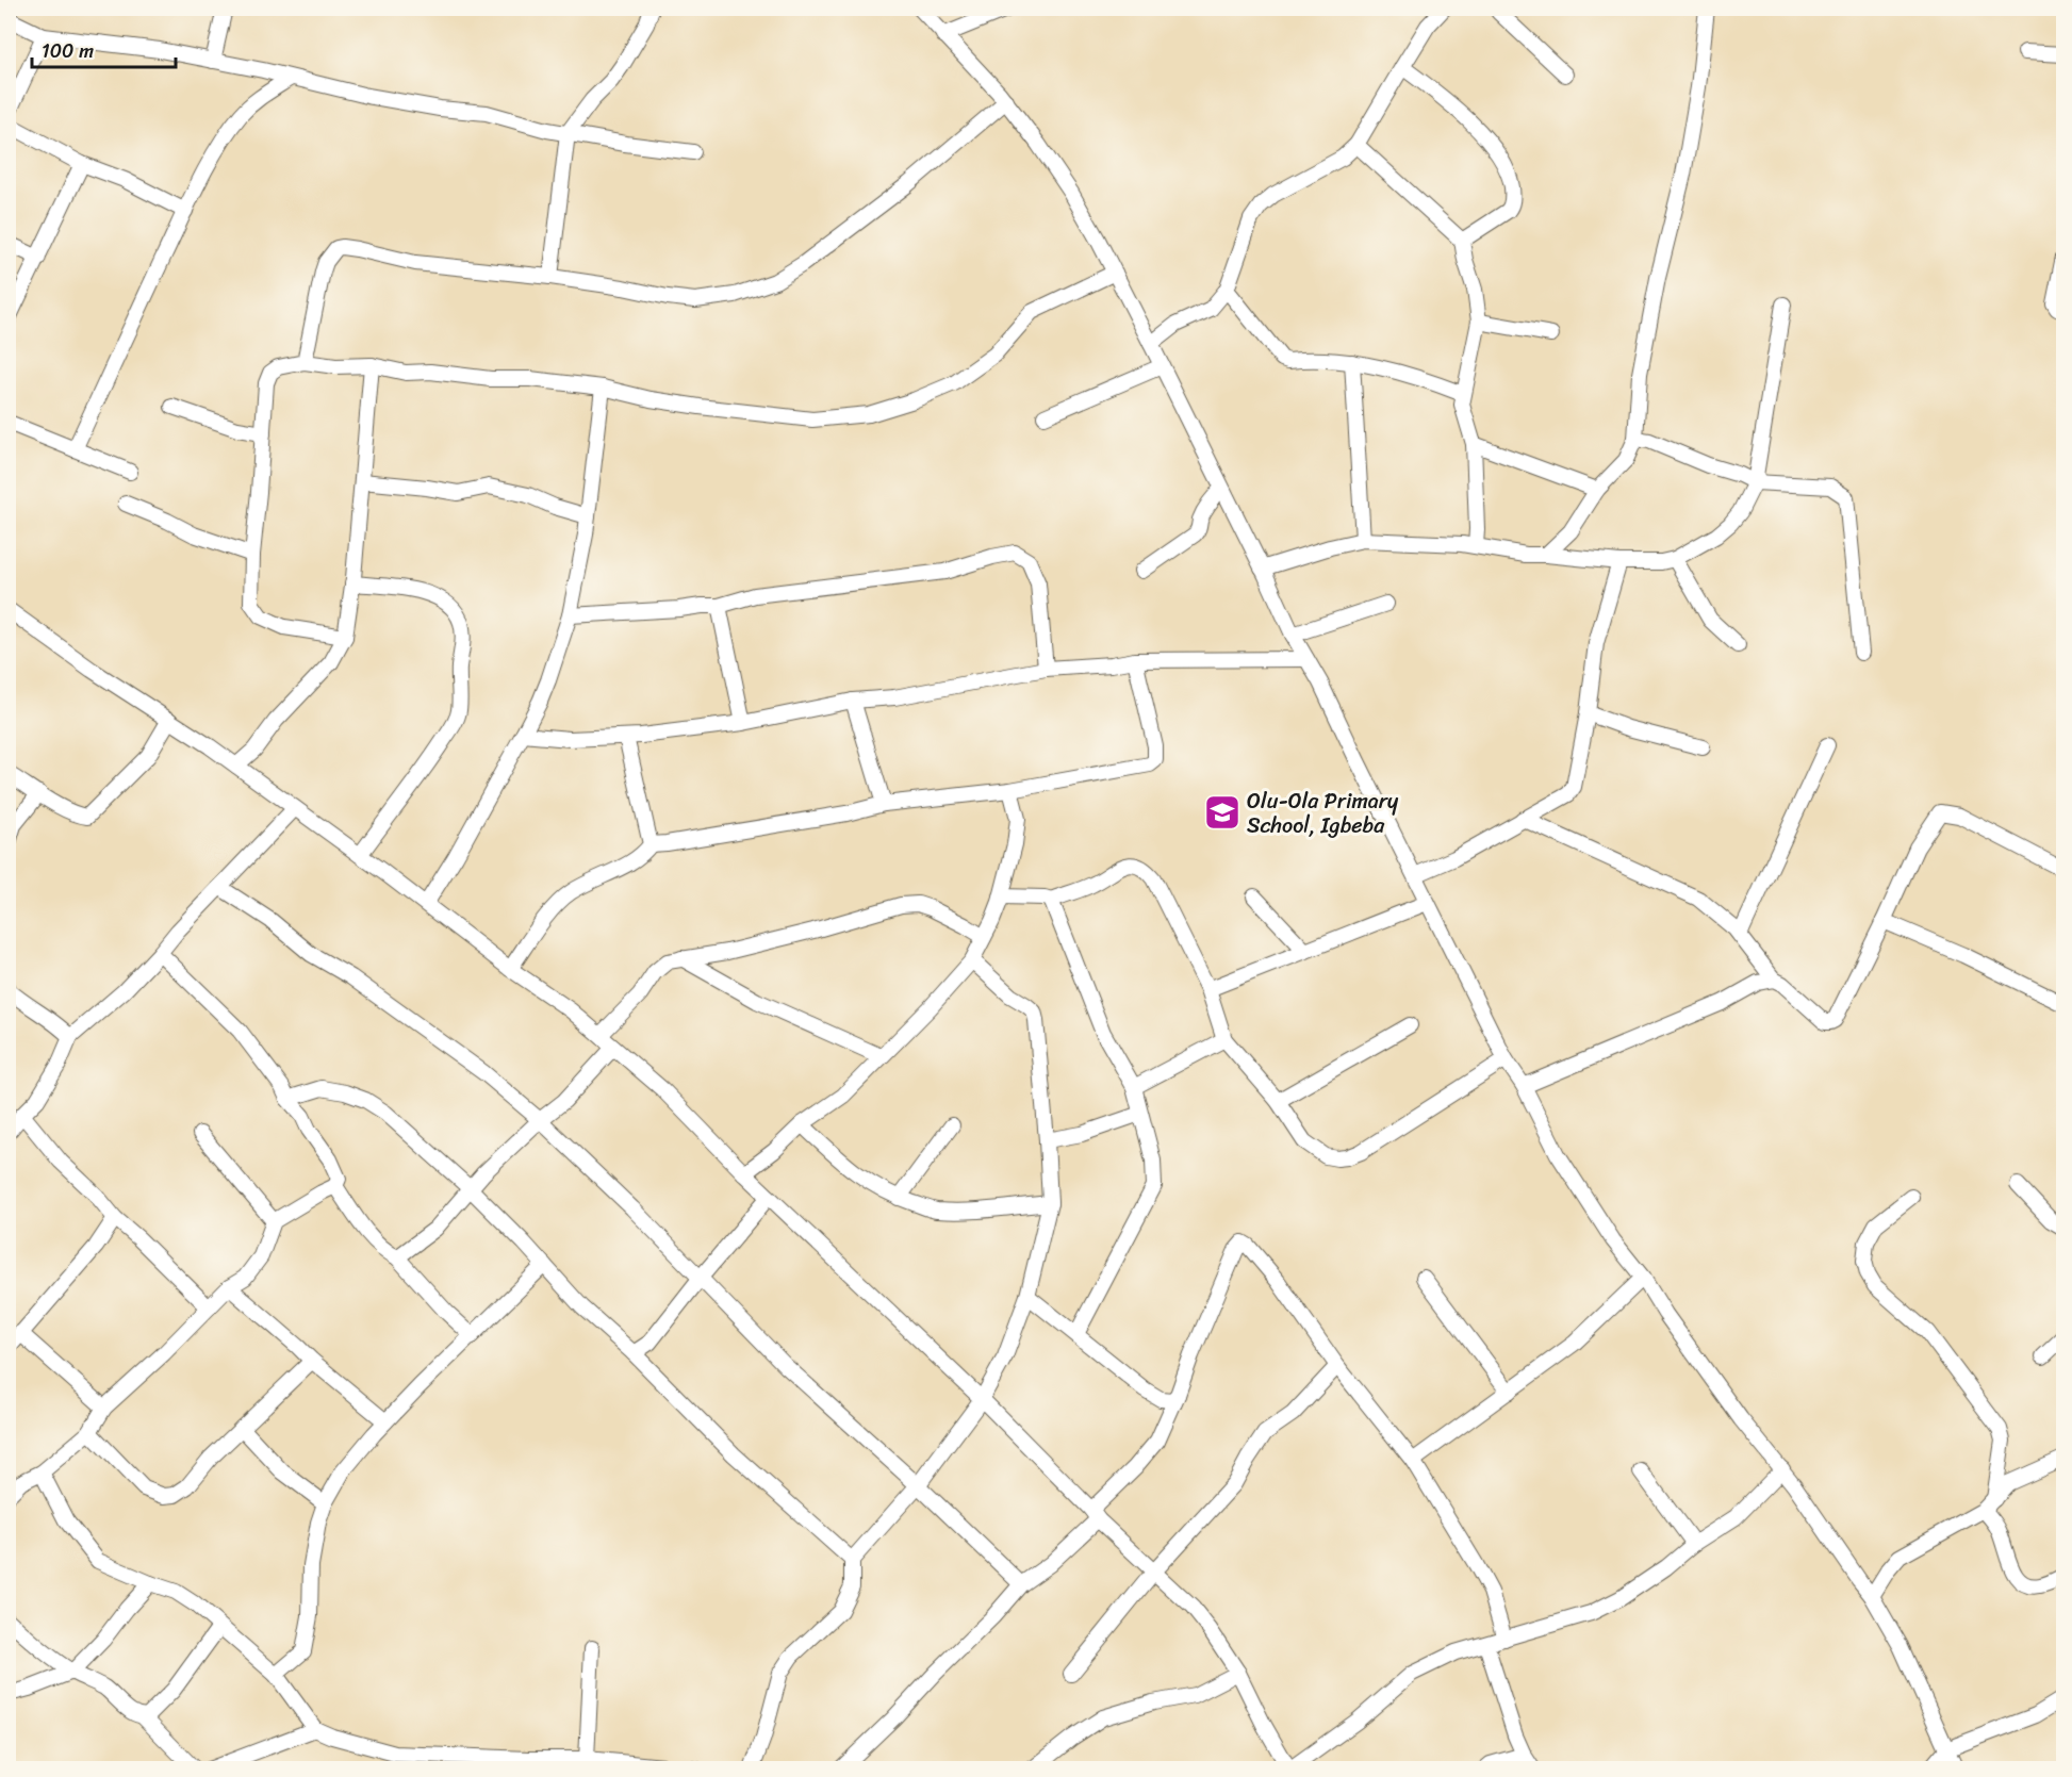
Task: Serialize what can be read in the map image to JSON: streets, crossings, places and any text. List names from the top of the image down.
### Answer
{
  "places": {
    "school or university": ["Olu-Ola Primary School, Igbeba"]
  },
  "scale_bar": "100 m"
}
